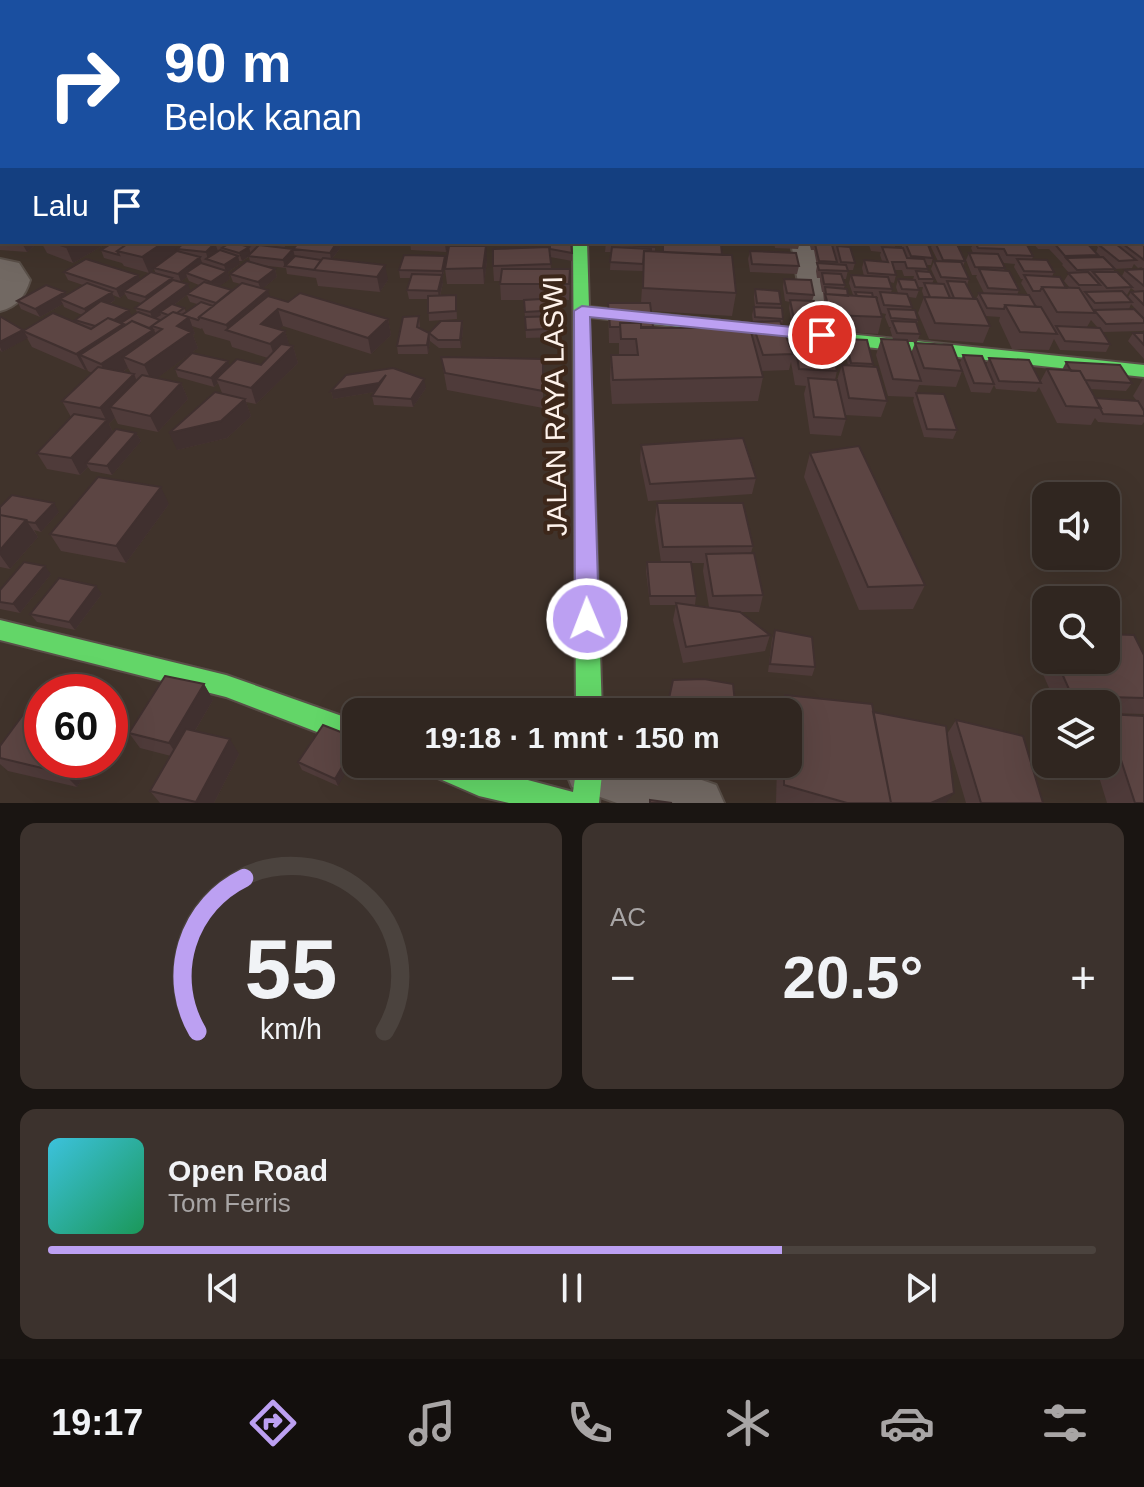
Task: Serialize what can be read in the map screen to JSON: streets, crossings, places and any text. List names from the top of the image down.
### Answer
{
  "streets": {
    "street": ["JALAN RAYA LASWI"]
  },
  "page": {
    "turn": ["90 m", "Belok kanan"],
    "then": "Lalu",
    "limit": "60",
    "trip": "19:18 · 1 mnt · 150 m",
    "tile": "AC",
    "heat": ["−", "20.5°", "+"],
    "song": ["Open Road", "Tom Ferris"],
    "tabs": "19:17",
    "gauge": ["55", "km/h"]
  }
}
